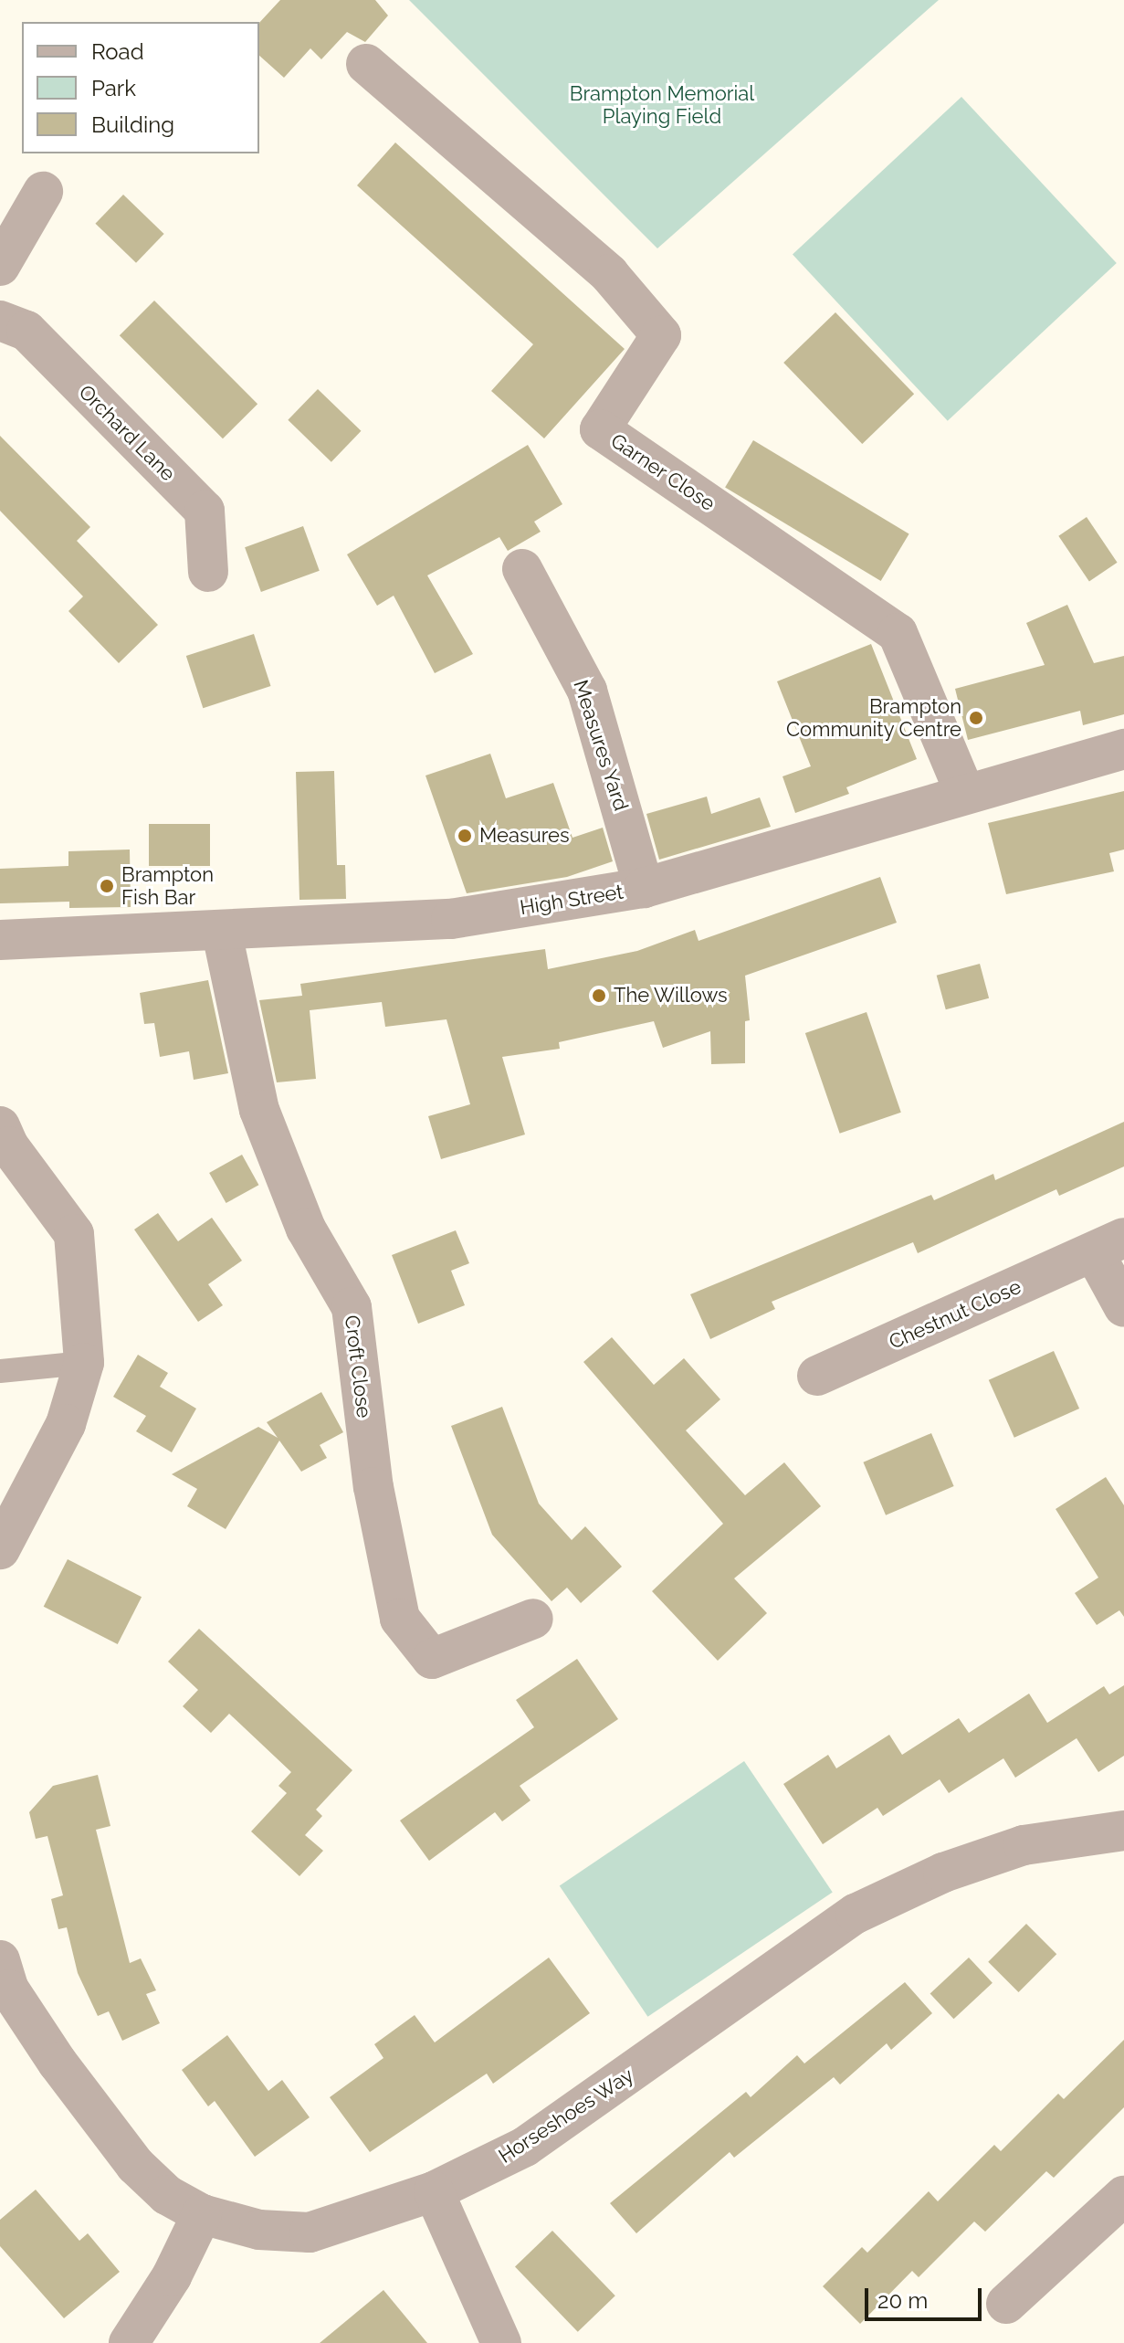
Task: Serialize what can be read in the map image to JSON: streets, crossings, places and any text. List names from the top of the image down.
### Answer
{
  "streets": {
    "street": [
      "Orchard Lane",
      "Garner Close",
      "Measures Yard",
      "High Street",
      "Chestnut Close",
      "Croft Close",
      "Horseshoes Way"
    ]
  },
  "crossings": [
    ["Garner Close", "High Street"],
    ["Measures Yard", "High Street"],
    ["High Street", "Croft Close"]
  ],
  "parks": ["Brampton Memorial Playing Field"],
  "places": [
    "Brampton Community Centre",
    "Measures",
    "Brampton Fish Bar",
    "The Willows"
  ],
  "legend": ["Road", "Park", "Building"],
  "scale_bar": "20 m"
}
